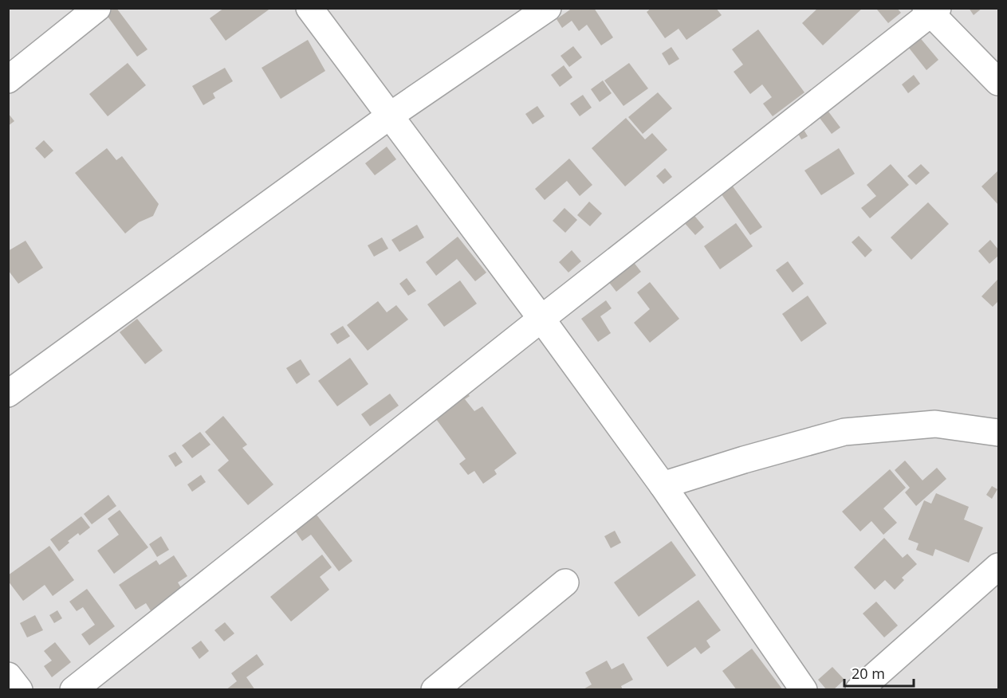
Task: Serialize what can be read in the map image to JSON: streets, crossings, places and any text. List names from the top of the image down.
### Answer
{
  "scale_bar": "20 m"
}
